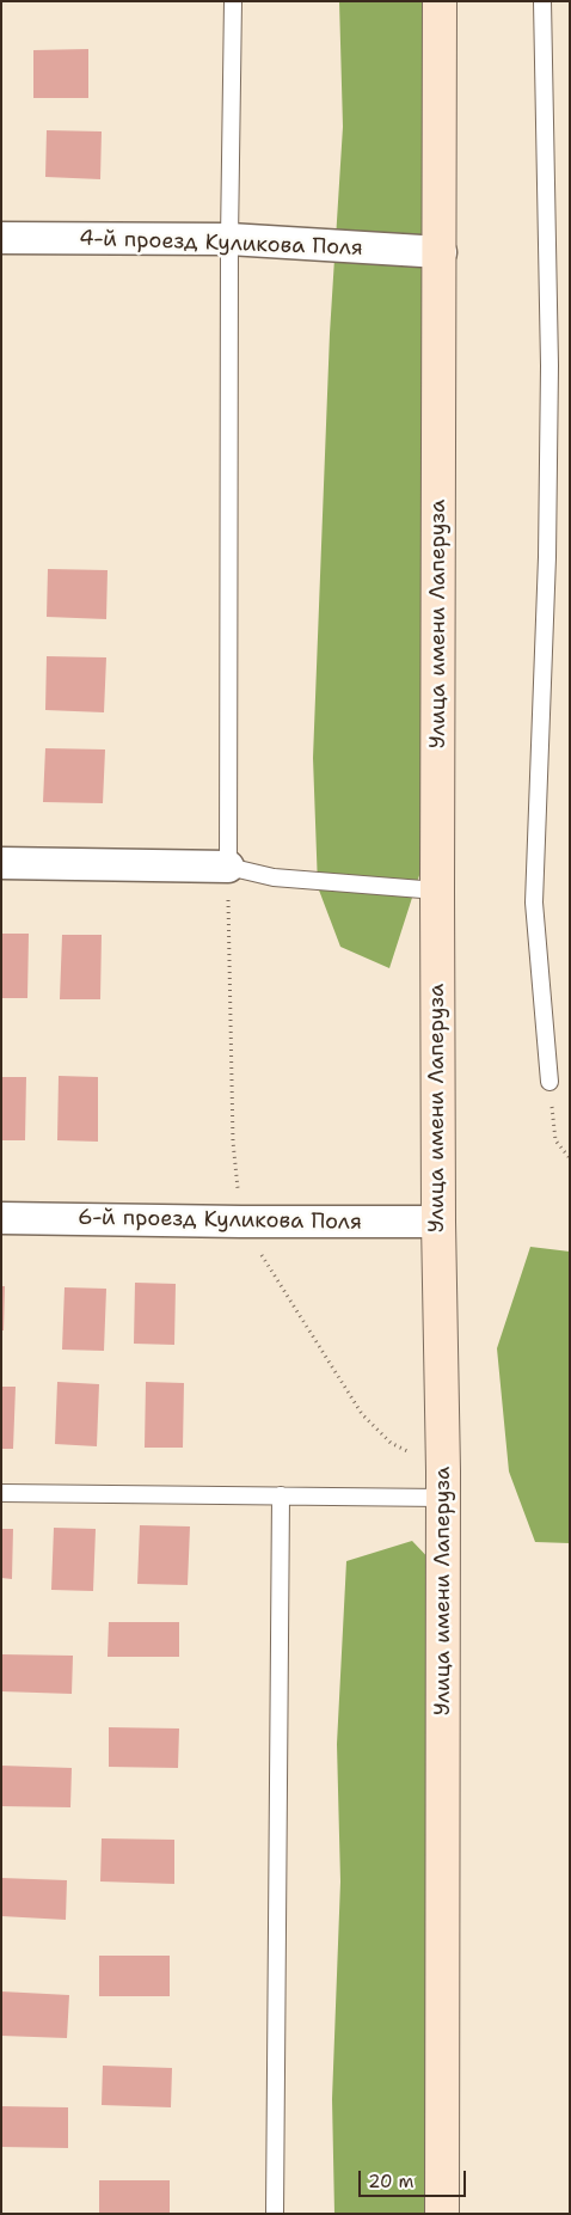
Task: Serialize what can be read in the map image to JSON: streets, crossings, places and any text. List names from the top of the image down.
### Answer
{
  "streets": {
    "street": ["4-й проезд Куликова Поля", "Улица имени Лаперуза", "6-й проезд Куликова Поля"]
  },
  "crossings": [
    ["4-й проезд Куликова Поля", "Улица имени Лаперуза"],
    ["Улица имени Лаперуза", "6-й проезд Куликова Поля"]
  ],
  "scale_bar": "20 m"
}
